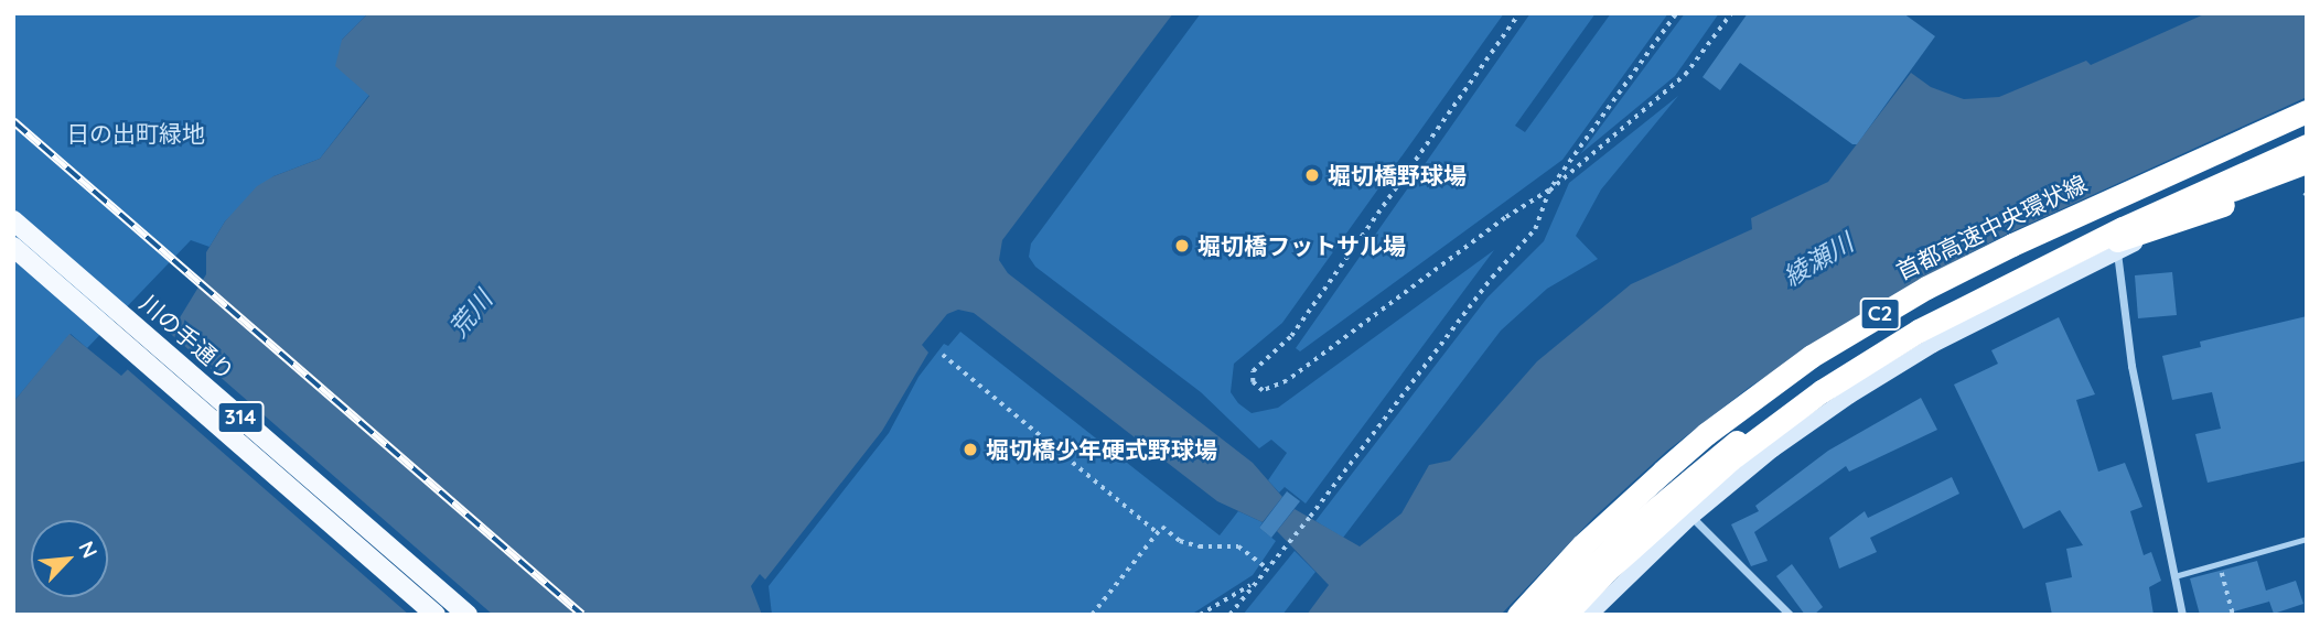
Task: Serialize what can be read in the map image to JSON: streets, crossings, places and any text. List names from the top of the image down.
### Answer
{
  "streets": {
    "highway": ["首都高速中央環状線", "C2"],
    "main road": ["川の手通り", "314"]
  },
  "water": ["綾瀬川", "荒川"],
  "parks": ["日の出町緑地"],
  "places": ["堀切橋野球場", "堀切橋フットサル場", "堀切橋少年硬式野球場"],
  "north": "top right"
}
